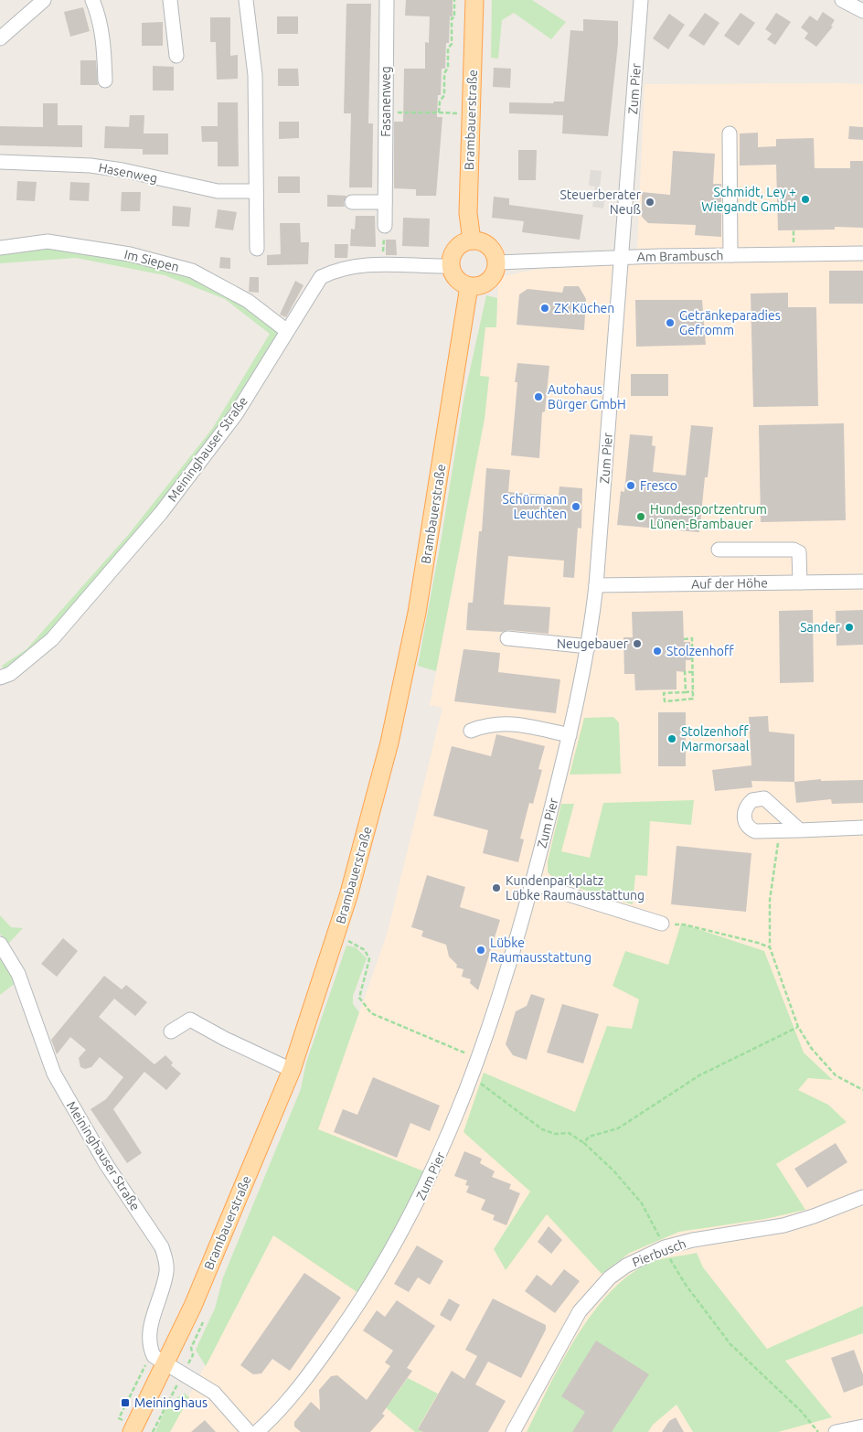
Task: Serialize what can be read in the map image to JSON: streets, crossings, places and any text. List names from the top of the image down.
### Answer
{
  "streets": {
    "main road": ["Brambauerstraße"],
    "street": [
      "Zum Pier",
      "Fasanenweg",
      "Hasenweg",
      "Am Brambusch",
      "Im Siepen",
      "Meininghauser Straße",
      "Auf der Höhe",
      "Pierbusch"
    ]
  },
  "crossings": [
    ["Zum Pier", "Am Brambusch"],
    ["Zum Pier", "Auf der Höhe"],
    ["Brambauerstraße", "Am Brambusch"],
    ["Brambauerstraße", "Meininghauser Straße"],
    ["Am Brambusch", "Meininghauser Straße"],
    ["Im Siepen", "Meininghauser Straße"]
  ],
  "places": {
    "other": [
      "Schmidt, Ley + Wiegandt GmbH",
      "Steuerberater Neuß",
      "ZK Küchen",
      "Getränkeparadies Gefromm",
      "Autohaus Bürger GmbH",
      "Fresco",
      "Schürmann Leuchten",
      "Hundesportzentrum Lünen-Brambauer",
      "Sander",
      "Neugebauer",
      "Stolzenhoff",
      "Stolzenhoff Marmorsaal",
      "Kundenparkplatz Lübke Raumausstattung",
      "Lübke Raumausstattung"
    ],
    "transit": ["Meininghaus"]
  }
}
